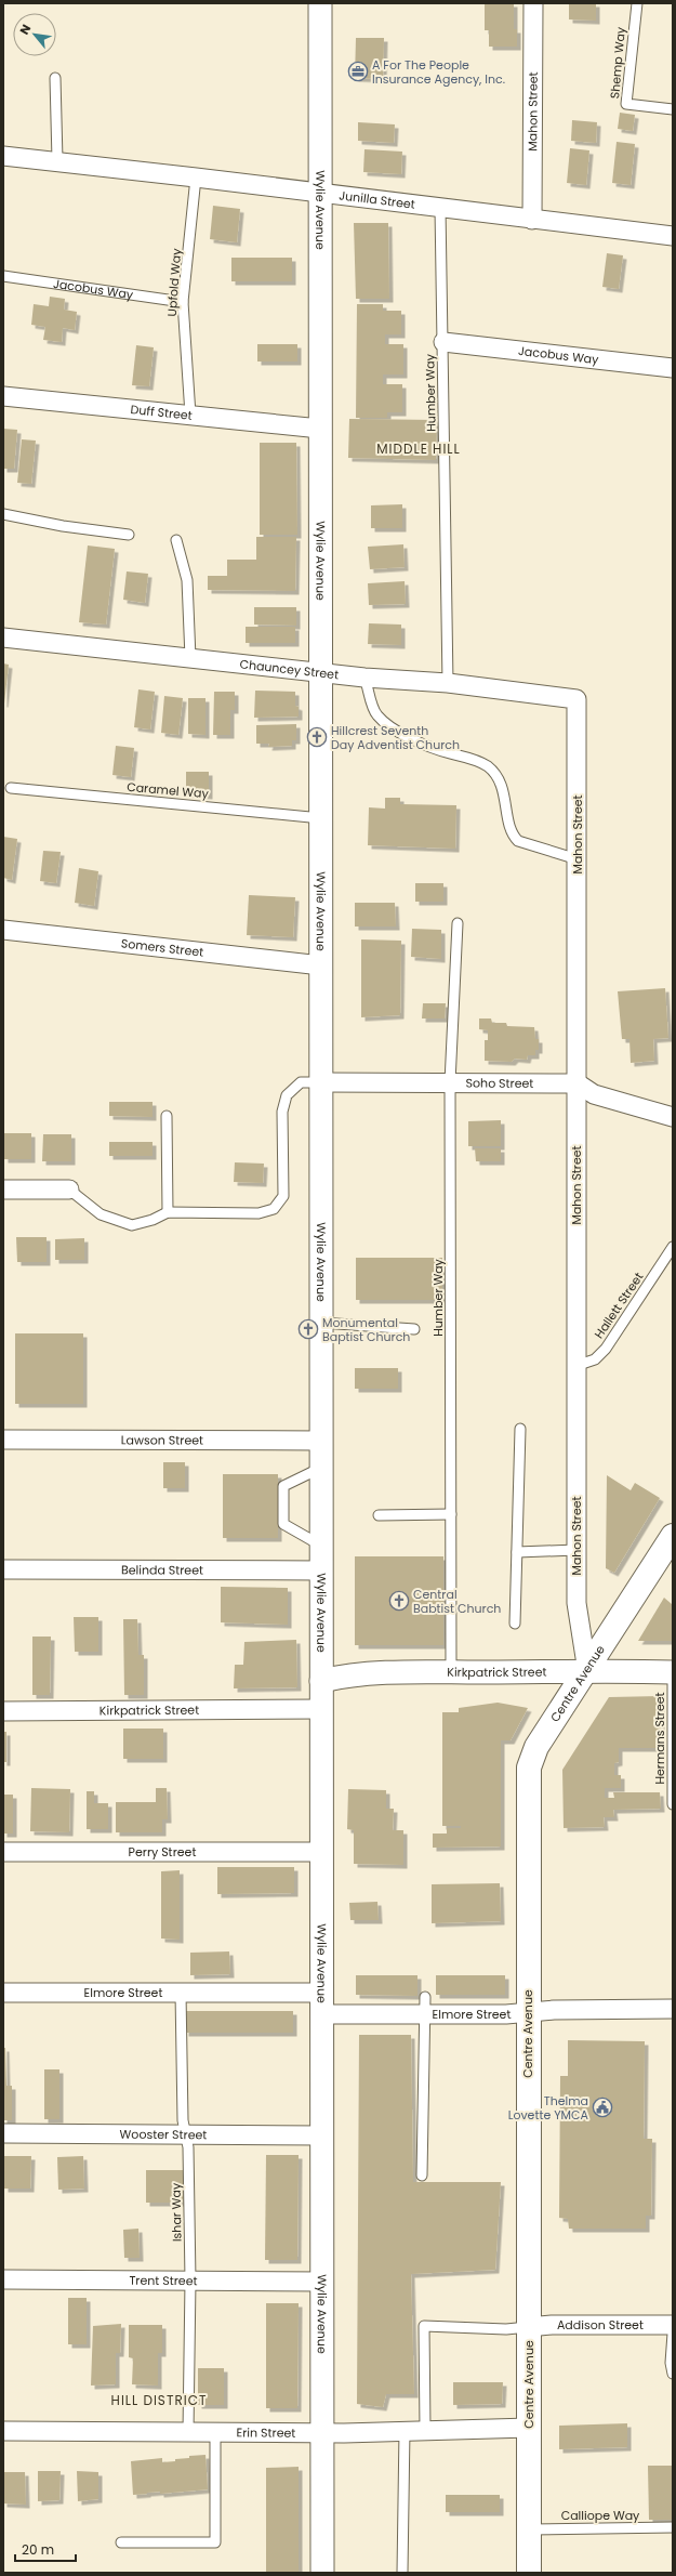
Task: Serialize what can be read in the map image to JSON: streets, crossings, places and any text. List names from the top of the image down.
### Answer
{
  "streets": {
    "main road": ["Centre Avenue"],
    "street": [
      "Mahon Street",
      "Junilla Street",
      "Wylie Avenue",
      "Jacobus Way",
      "Duff Street",
      "Chauncey Street",
      "Somers Street",
      "Soho Street",
      "Lawson Street",
      "Belinda Street",
      "Kirkpatrick Street",
      "Perry Street",
      "Elmore Street",
      "Wooster Street",
      "Trent Street",
      "Addison Street",
      "Erin Street"
    ],
    "lane": [
      "Shemp Way",
      "Upfold Way",
      "Humber Way",
      "Caramel Way",
      "Hallett Street",
      "Hermans Street",
      "Ishar Way",
      "Calliope Way"
    ]
  },
  "crossings": [
    ["Mahon Street", "Junilla Street"],
    ["Mahon Street", "Chauncey Street"],
    ["Mahon Street", "Soho Street"],
    ["Mahon Street", "Hallett Street"],
    ["Mahon Street", "Kirkpatrick Street"],
    ["Mahon Street", "Centre Avenue"],
    ["Junilla Street", "Wylie Avenue"],
    ["Junilla Street", "Upfold Way"],
    ["Junilla Street", "Humber Way"],
    ["Wylie Avenue", "Duff Street"],
    ["Wylie Avenue", "Chauncey Street"],
    ["Wylie Avenue", "Caramel Way"],
    ["Wylie Avenue", "Somers Street"],
    ["Wylie Avenue", "Soho Street"],
    ["Wylie Avenue", "Lawson Street"],
    ["Wylie Avenue", "Belinda Street"],
    ["Wylie Avenue", "Kirkpatrick Street"],
    ["Wylie Avenue", "Perry Street"],
    ["Wylie Avenue", "Elmore Street"],
    ["Wylie Avenue", "Wooster Street"],
    ["Wylie Avenue", "Trent Street"],
    ["Wylie Avenue", "Erin Street"],
    ["Upfold Way", "Jacobus Way"],
    ["Upfold Way", "Duff Street"],
    ["Jacobus Way", "Humber Way"],
    ["Humber Way", "Chauncey Street"],
    ["Humber Way", "Soho Street"],
    ["Humber Way", "Kirkpatrick Street"],
    ["Kirkpatrick Street", "Centre Avenue"],
    ["Kirkpatrick Street", "Hermans Street"],
    ["Centre Avenue", "Elmore Street"],
    ["Centre Avenue", "Addison Street"],
    ["Centre Avenue", "Erin Street"],
    ["Centre Avenue", "Calliope Way"],
    ["Elmore Street", "Ishar Way"],
    ["Wooster Street", "Ishar Way"],
    ["Ishar Way", "Trent Street"],
    ["Ishar Way", "Erin Street"]
  ],
  "districts": ["MIDDLE HILL", "HILL DISTRICT"],
  "places": {
    "office": ["A For The People Insurance Agency, Inc."],
    "church": ["Hillcrest Seventh Day Adventist Church", "Monumental Baptist Church", "Central Babtist Church"],
    "public building": ["Thelma Lovette YMCA"]
  },
  "scale_bar": "20 m",
  "north": "top left"
}
